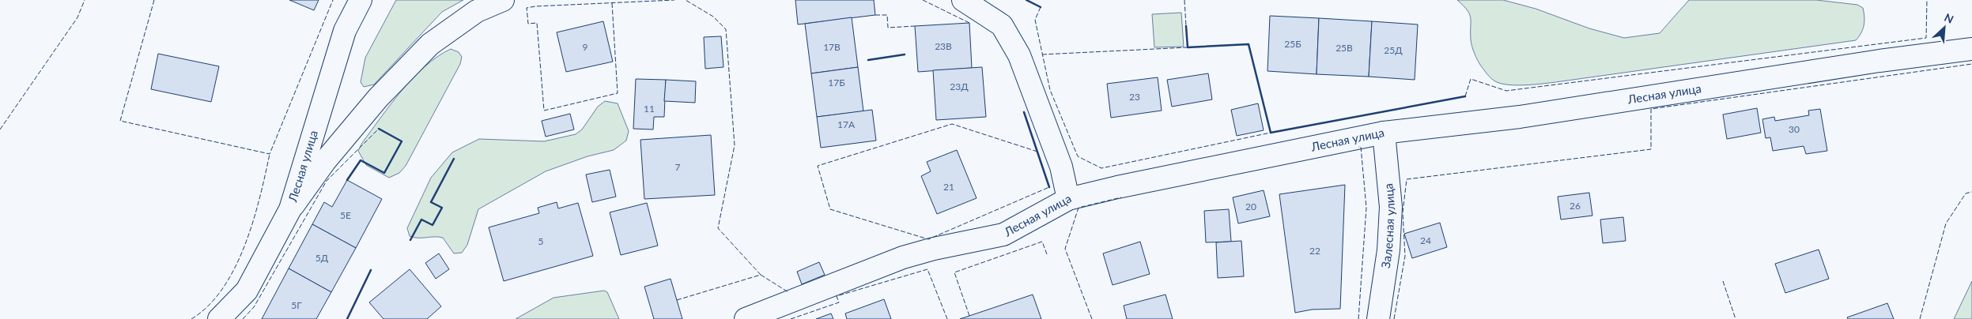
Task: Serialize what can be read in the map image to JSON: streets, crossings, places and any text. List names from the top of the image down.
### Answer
{
  "streets": {
    "street": ["Лесная улица", "Залесная улица"]
  },
  "crossings": [
    ["Лесная улица", "Залесная улица"]
  ],
  "house_numbers": [
    "25Б",
    "23В",
    "9",
    "17В",
    "25В",
    "25Д",
    "17Б",
    "23Д",
    "23",
    "11",
    "17А",
    "30",
    "7",
    "21",
    "26",
    "20",
    "5Е",
    "24",
    "5",
    "22",
    "5Д",
    "5Г"
  ],
  "north": "top right"
}
